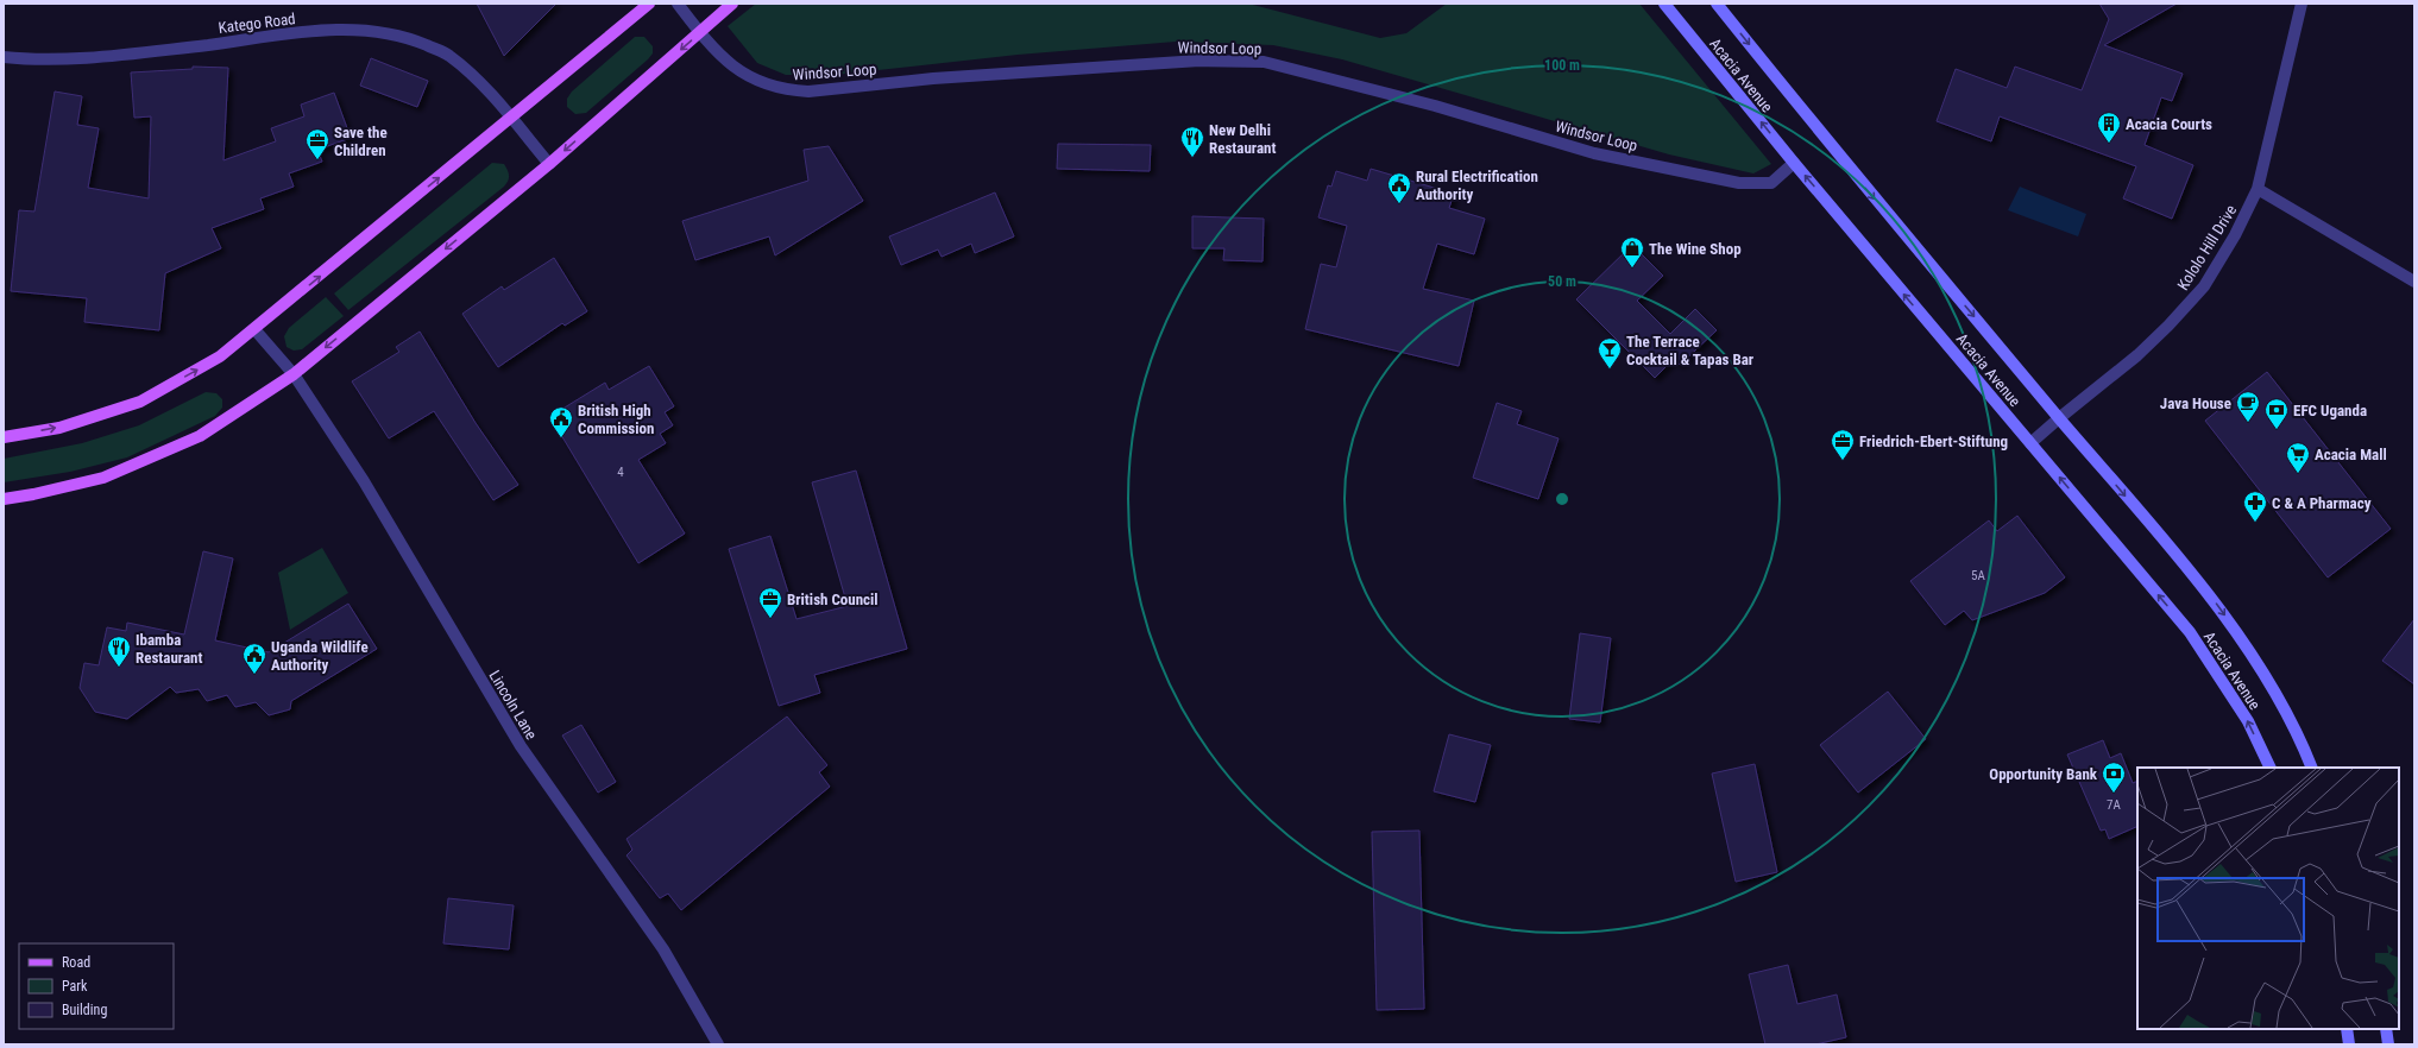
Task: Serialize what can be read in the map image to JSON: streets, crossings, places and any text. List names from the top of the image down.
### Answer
{
  "streets": {
    "main road": ["Acacia Avenue"],
    "street": [
      "Katego Road",
      "Windsor Loop",
      "Kololo Hill Drive",
      "Lincoln Lane"
    ]
  },
  "crossings": [
    ["Windsor Loop", "Acacia Avenue"],
    ["Acacia Avenue", "Kololo Hill Drive"]
  ],
  "places": {
    "building": ["Acacia Courts"],
    "restaurant": ["New Delhi Restaurant", "Ibamba Restaurant"],
    "office": ["Save the Children", "Friedrich-Ebert-Stiftung", "British Council"],
    "public building": ["Rural Electrification Authority", "British High Commission", "Uganda Wildlife Authority"],
    "shop": ["The Wine Shop"],
    "bar": ["The Terrace Cocktail & Tapas Bar"],
    "cafe": ["Java House"],
    "bank": ["EFC Uganda", "Opportunity Bank"],
    "supermarket": ["Acacia Mall"],
    "pharmacy": ["C & A Pharmacy"]
  },
  "house_numbers": ["4", "5A", "7A"],
  "legend": ["Road", "Park", "Building"],
  "rings": ["100 m", "50 m"]
}
